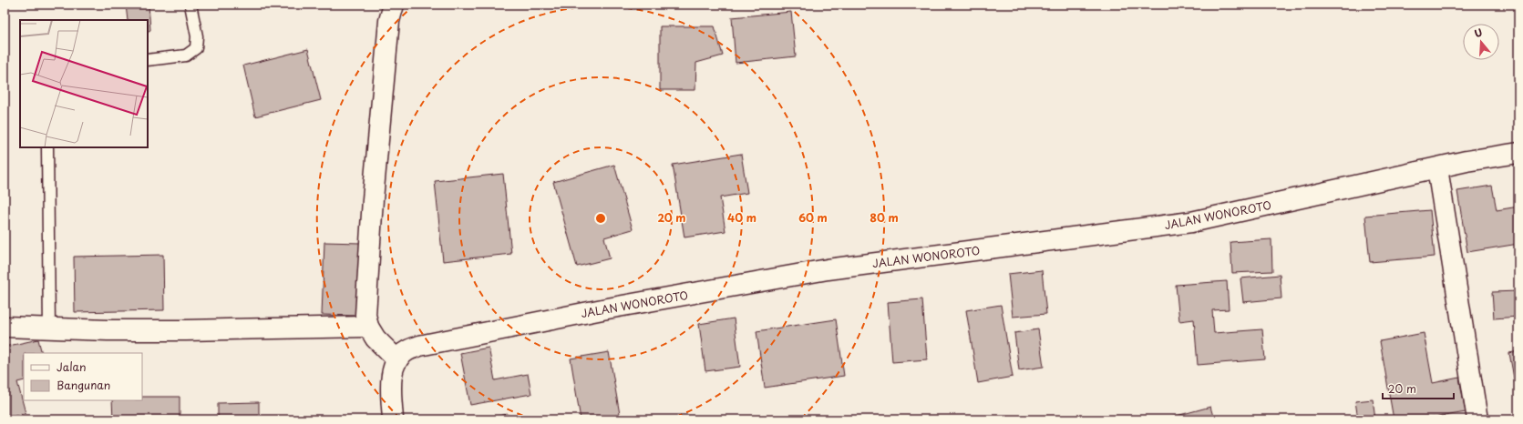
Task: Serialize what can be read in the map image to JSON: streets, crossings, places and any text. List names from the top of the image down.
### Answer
{
  "streets": {
    "street": ["JALAN WONOROTO"]
  },
  "legend": ["Jalan", "Bangunan"],
  "scale_bar": "20 m",
  "north": "top",
  "rings": [
    "20 m",
    "40 m",
    "60 m",
    "80 m"
  ]
}
